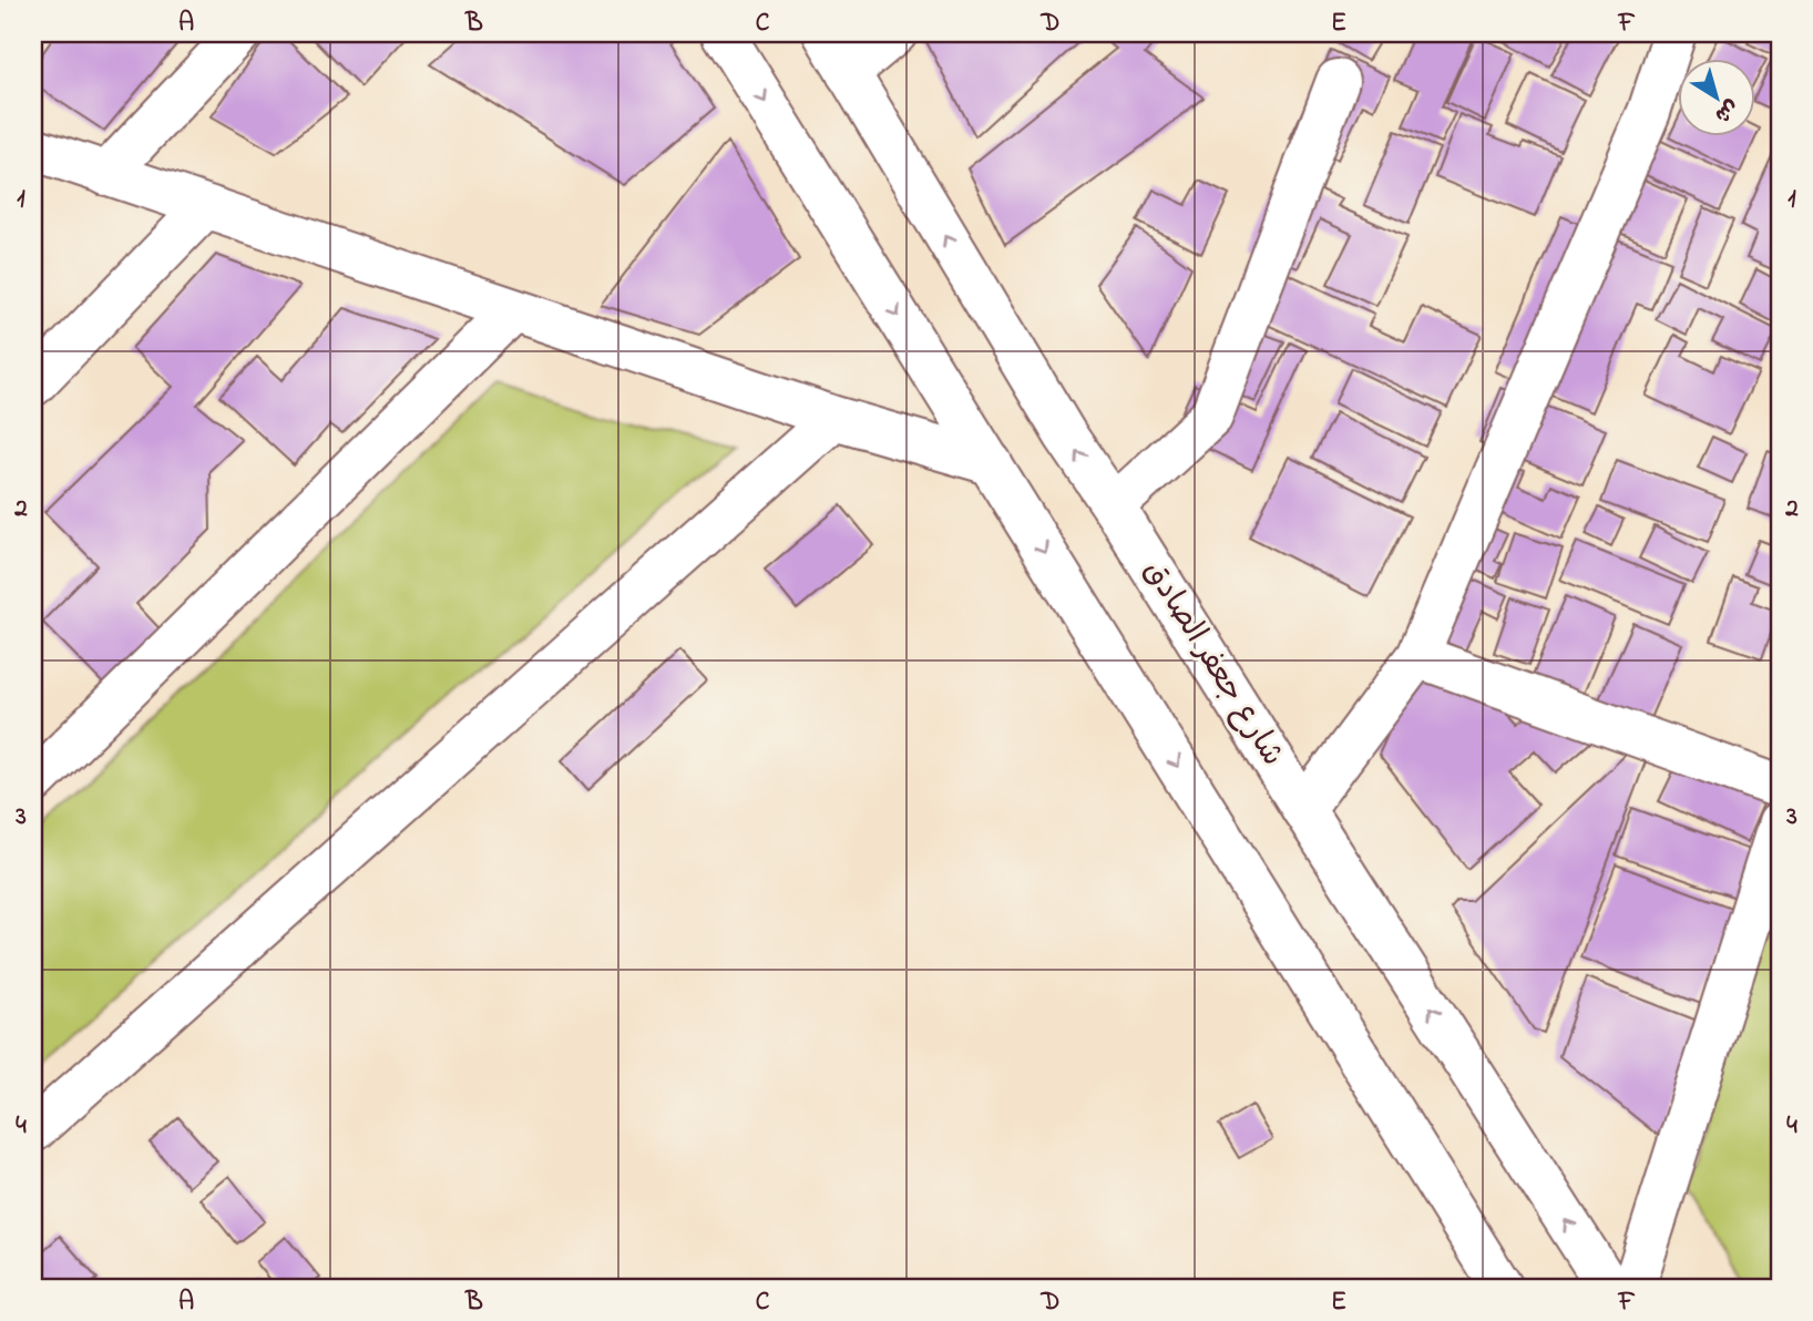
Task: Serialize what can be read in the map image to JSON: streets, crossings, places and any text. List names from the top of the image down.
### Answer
{
  "streets": {
    "street": ["شارع جعفر الصادق"]
  },
  "north": "bottom right",
  "grid": {
    "columns": [
      "A",
      "B",
      "C",
      "D",
      "E",
      "F"
    ],
    "rows": [
      "1",
      "2",
      "3",
      "4"
    ]
  }
}
